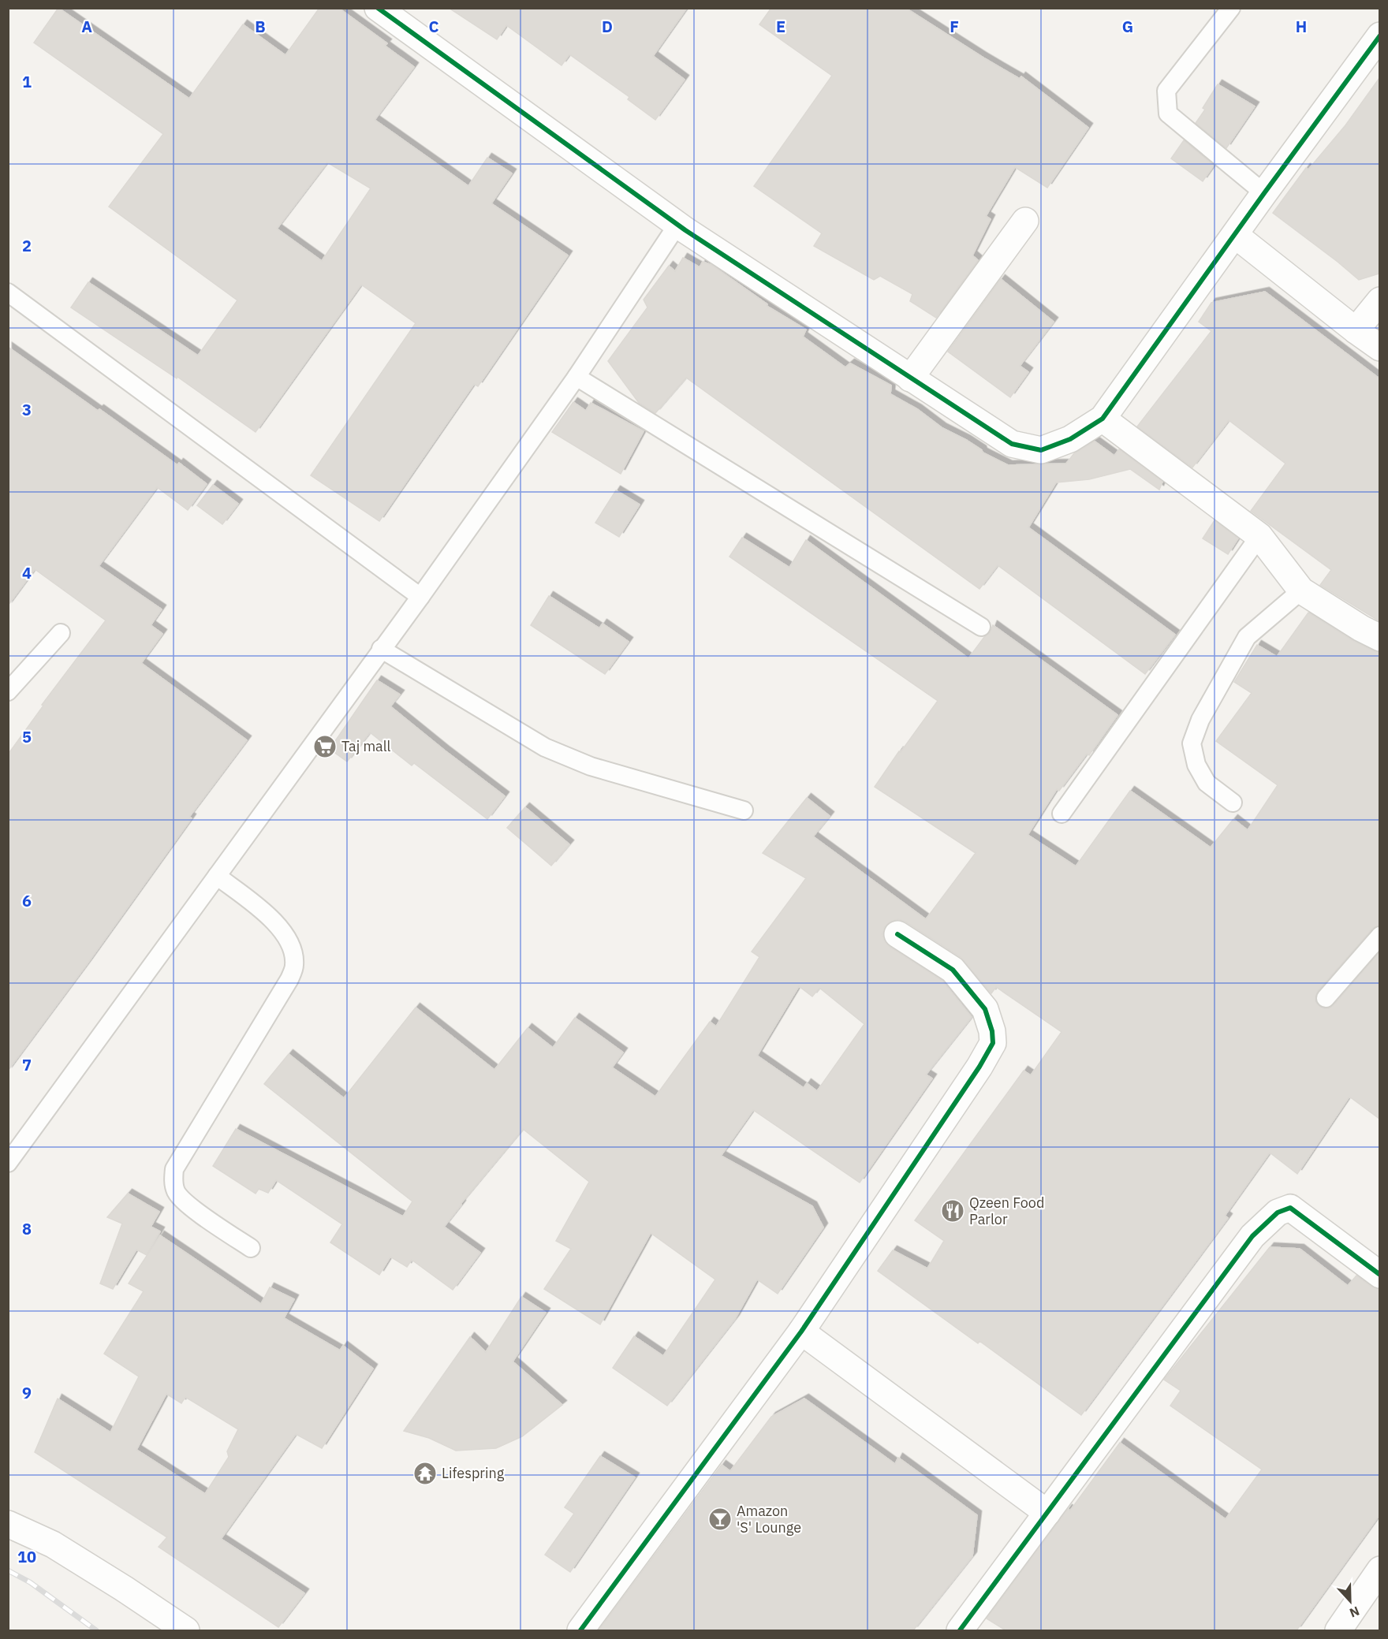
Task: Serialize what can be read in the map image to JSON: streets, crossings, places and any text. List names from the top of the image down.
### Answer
{
  "places": {
    "supermarket": ["Taj mall"],
    "restaurant": ["Qzeen Food Parlor"],
    "temple": ["Lifespring"],
    "bar": ["Amazon 'S' Lounge"]
  },
  "north": "bottom",
  "grid": {
    "columns": [
      "A",
      "B",
      "C",
      "D",
      "E",
      "F",
      "G",
      "H"
    ],
    "rows": [
      "1",
      "2",
      "3",
      "4",
      "5",
      "6",
      "7",
      "8",
      "9",
      "10"
    ]
  }
}
